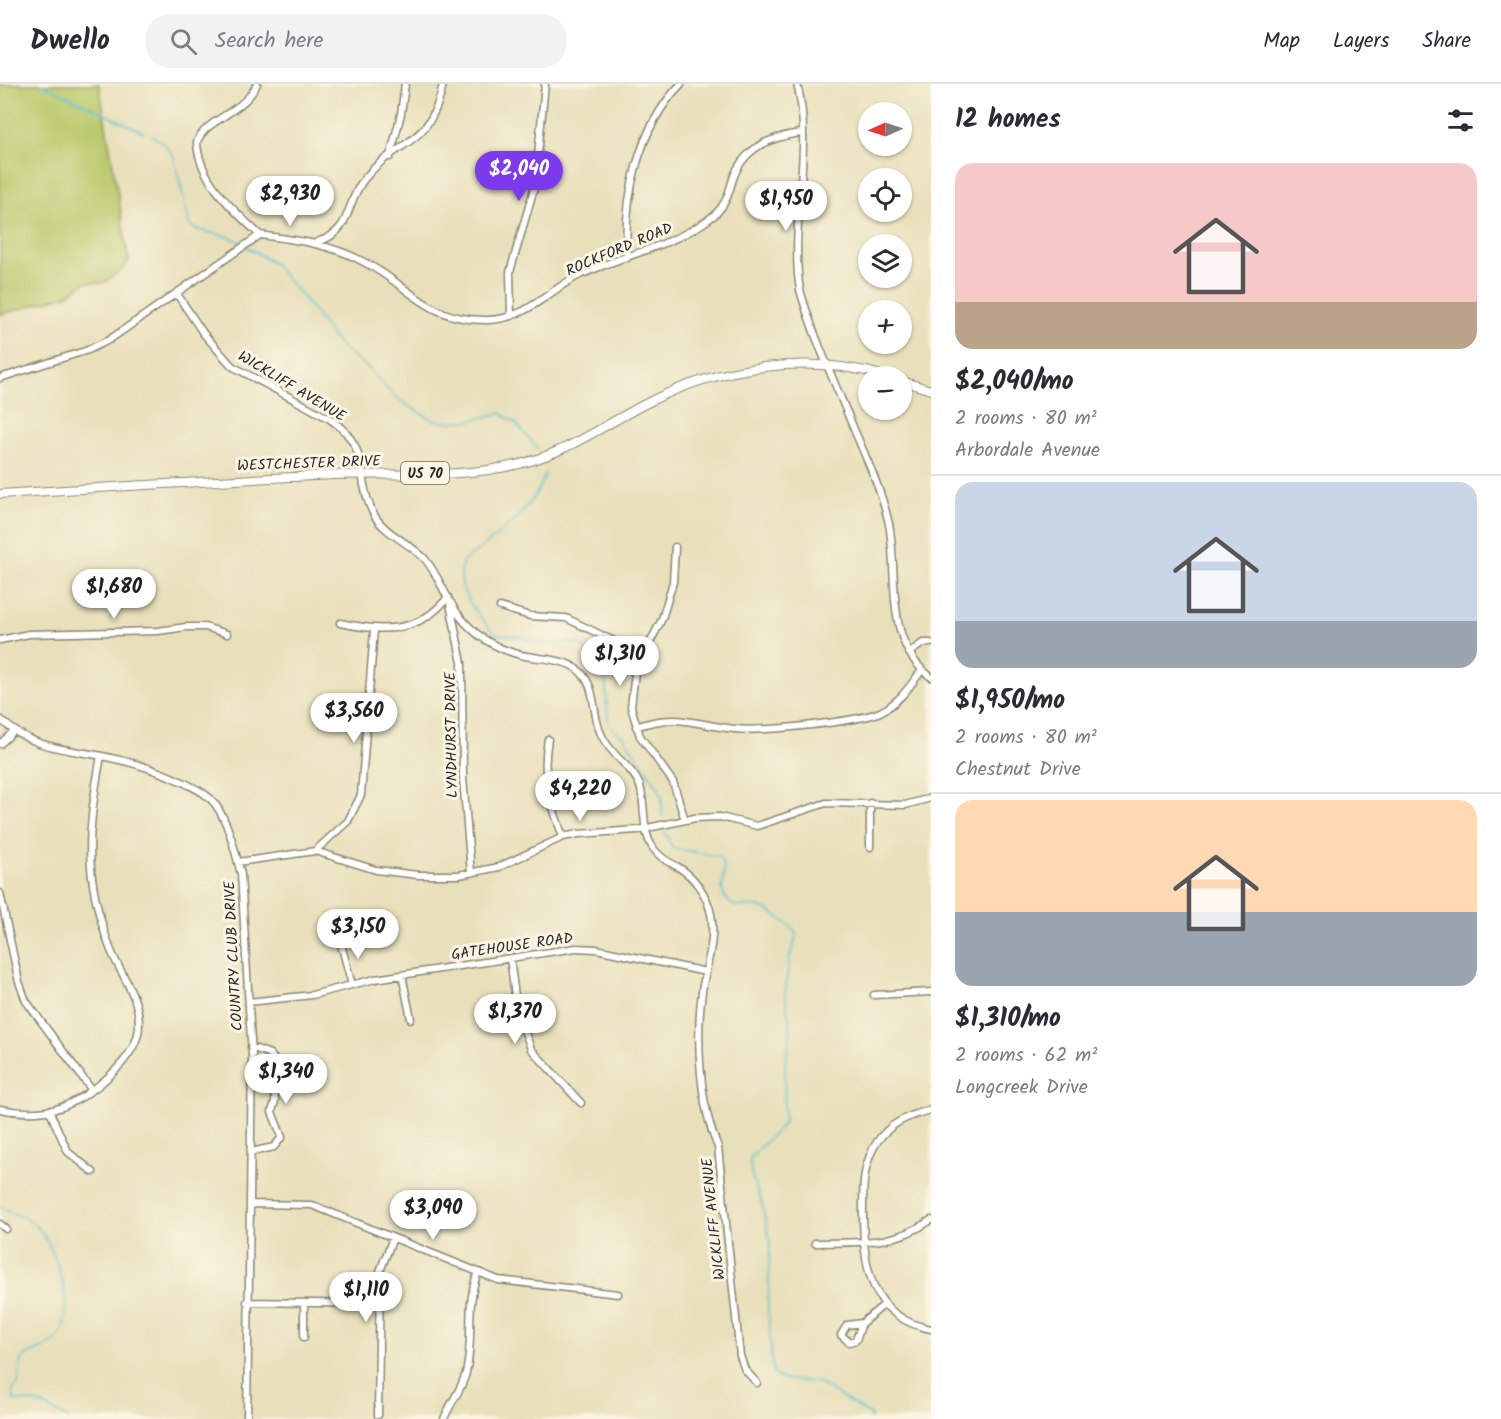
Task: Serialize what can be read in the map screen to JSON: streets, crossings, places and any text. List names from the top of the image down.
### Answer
{
  "streets": {
    "main road": ["WESTCHESTER DRIVE", "US 70"],
    "street": [
      "ROCKFORD ROAD",
      "WICKLIFF AVENUE",
      "LYNDHURST DRIVE",
      "GATEHOUSE ROAD",
      "COUNTRY CLUB DRIVE"
    ]
  },
  "crossings": [
    ["WICKLIFF AVENUE", "WESTCHESTER DRIVE"],
    ["WICKLIFF AVENUE", "LYNDHURST DRIVE"],
    ["WICKLIFF AVENUE", "GATEHOUSE ROAD"],
    ["GATEHOUSE ROAD", "COUNTRY CLUB DRIVE"]
  ],
  "north": "left",
  "page": {
    "header": "Dwello",
    "search": "Search here",
    "nav": ["Map", "Layers", "Share"],
    "heading": "12 homes",
    "map_buttons": ["+", "−"],
    "price": [
      "$2,040",
      "$2,930",
      "$1,950",
      "$1,680",
      "$1,310",
      "$3,560",
      "$4,220",
      "$3,150",
      "$1,370",
      "$1,340",
      "$3,090",
      "$1,110"
    ],
    "list": [
      {
        "name": "$2,040/mo",
        "note": "2 rooms · 80 m² · Arbordale Avenue"
      },
      {
        "name": "$1,950/mo",
        "note": "2 rooms · 80 m² · Chestnut Drive"
      },
      {
        "name": "$1,310/mo",
        "note": "2 rooms · 62 m² · Longcreek Drive"
      }
    ]
  }
}
